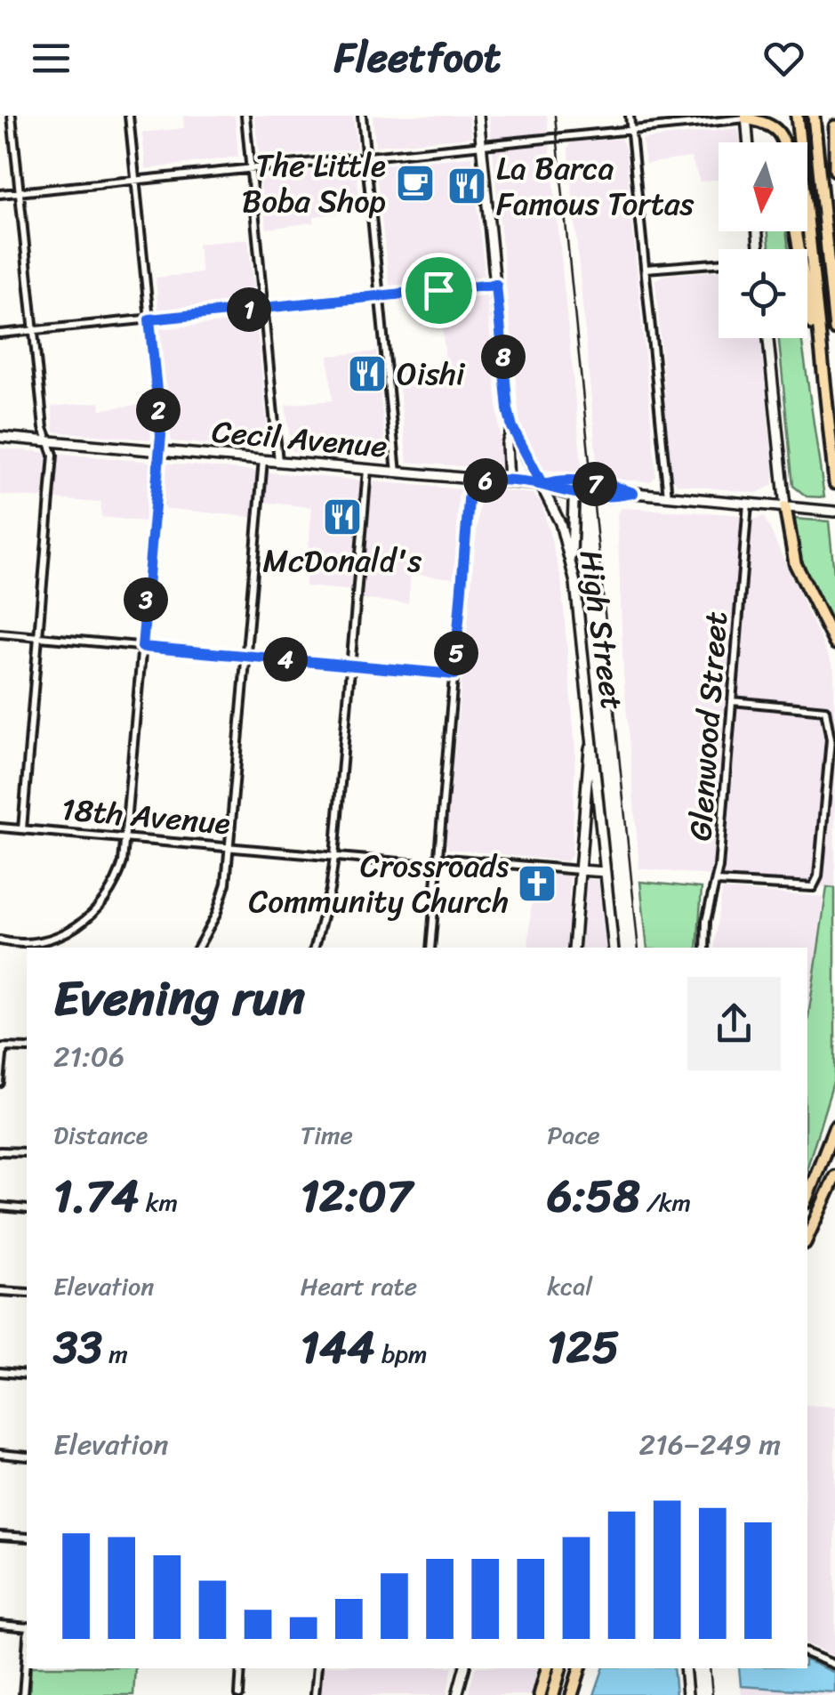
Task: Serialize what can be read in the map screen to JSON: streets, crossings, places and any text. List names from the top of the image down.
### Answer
{
  "streets": {
    "main road": ["Cecil Avenue", "High Street", "18th Avenue"],
    "street": ["Glenwood Street"]
  },
  "crossings": [
    ["Cecil Avenue", "High Street"],
    ["Cecil Avenue", "Glenwood Street"],
    ["High Street", "18th Avenue"]
  ],
  "places": {
    "cafe": ["The Little Boba Shop"],
    "restaurant": ["La Barca Famous Tortas", "Oishi", "McDonald's"],
    "church": ["Crossroads Community Church"]
  },
  "north": "bottom",
  "page": {
    "header": "Fleetfoot",
    "pins": [
      "1",
      "8",
      "2",
      "6",
      "7",
      "3",
      "5",
      "4"
    ],
    "heading": ["Evening run", "21:06"],
    "stats": [
      ["Distance", "1.74 km"],
      ["Time", "12:07"],
      ["Pace", "6:58 /km"],
      ["Elevation", "33 m"],
      ["Heart rate", "144 bpm"],
      ["kcal", "125"]
    ],
    "chart": ["Elevation", "216–249 m"]
  }
}
